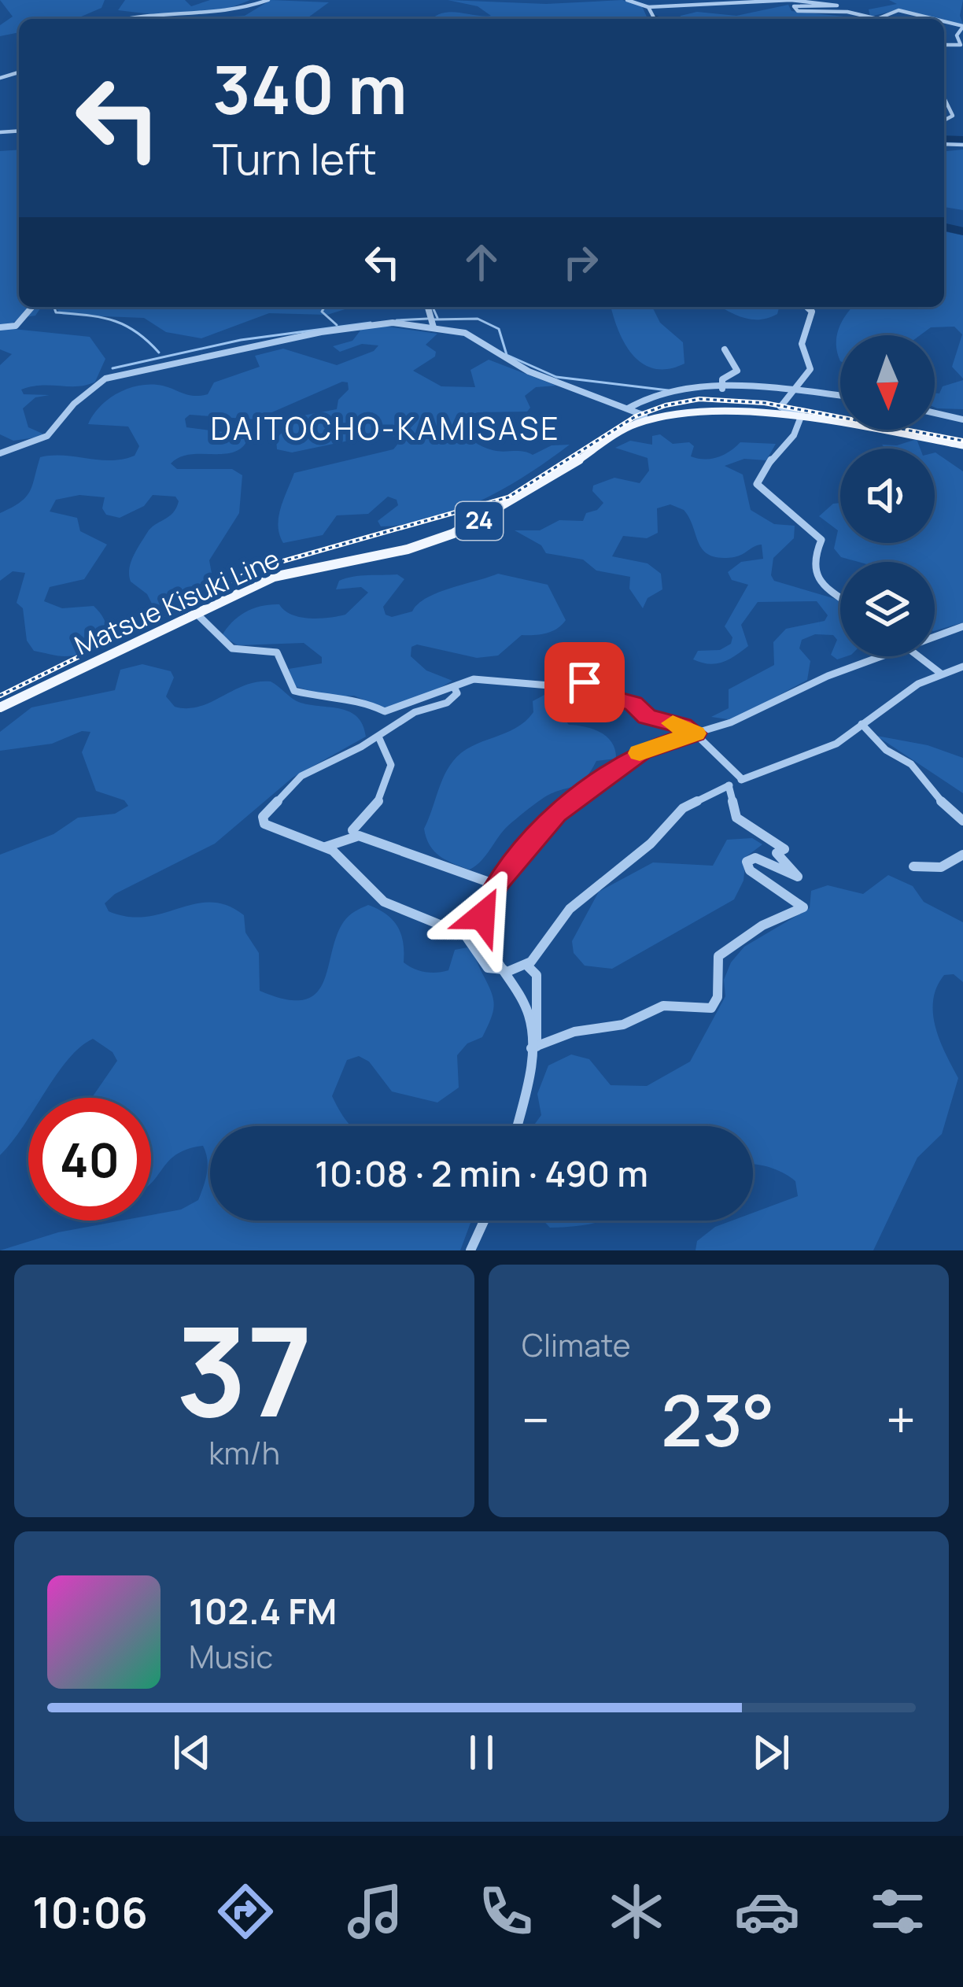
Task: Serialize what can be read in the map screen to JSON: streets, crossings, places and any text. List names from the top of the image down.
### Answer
{
  "streets": {
    "main road": ["24", "Matsue Kisuki Line"]
  },
  "districts": ["DAITOCHO-KAMISASE"],
  "north": "bottom",
  "page": {
    "turn": ["340 m", "Turn left"],
    "limit": "40",
    "trip": "10:08 · 2 min · 490 m",
    "tile": [
      ["37", "km/h"],
      "Climate"
    ],
    "heat": ["−", "23°", "+"],
    "song": ["102.4 FM", "Music"],
    "tabs": "10:06"
  }
}
